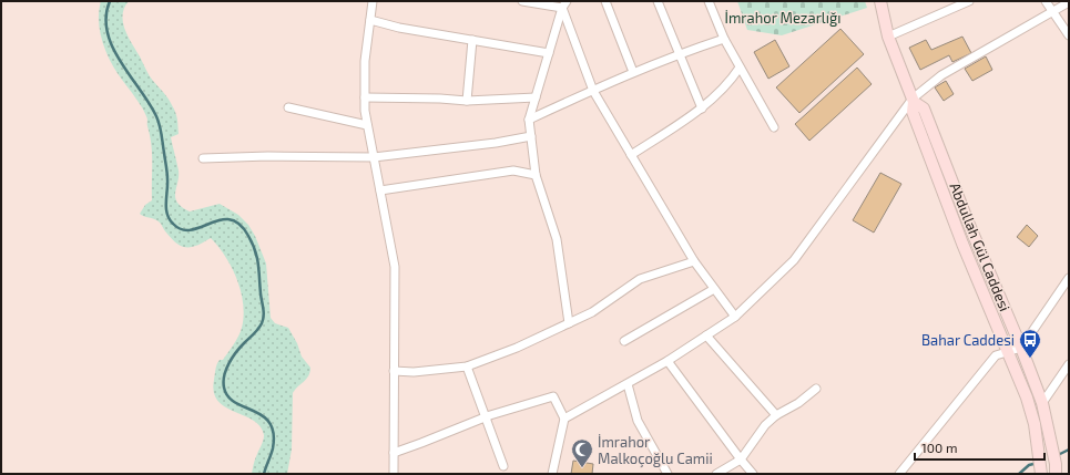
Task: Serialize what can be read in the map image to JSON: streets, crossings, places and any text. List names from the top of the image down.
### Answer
{
  "streets": {
    "street": ["Abdullah Gül Caddesi"]
  },
  "parks": ["İmrahor Mezarlığı"],
  "places": {
    "bus stop": ["Bahar Caddesi"],
    "mosque": ["İmrahor Malkoçoğlu Camii"]
  },
  "scale_bar": "100 m"
}
